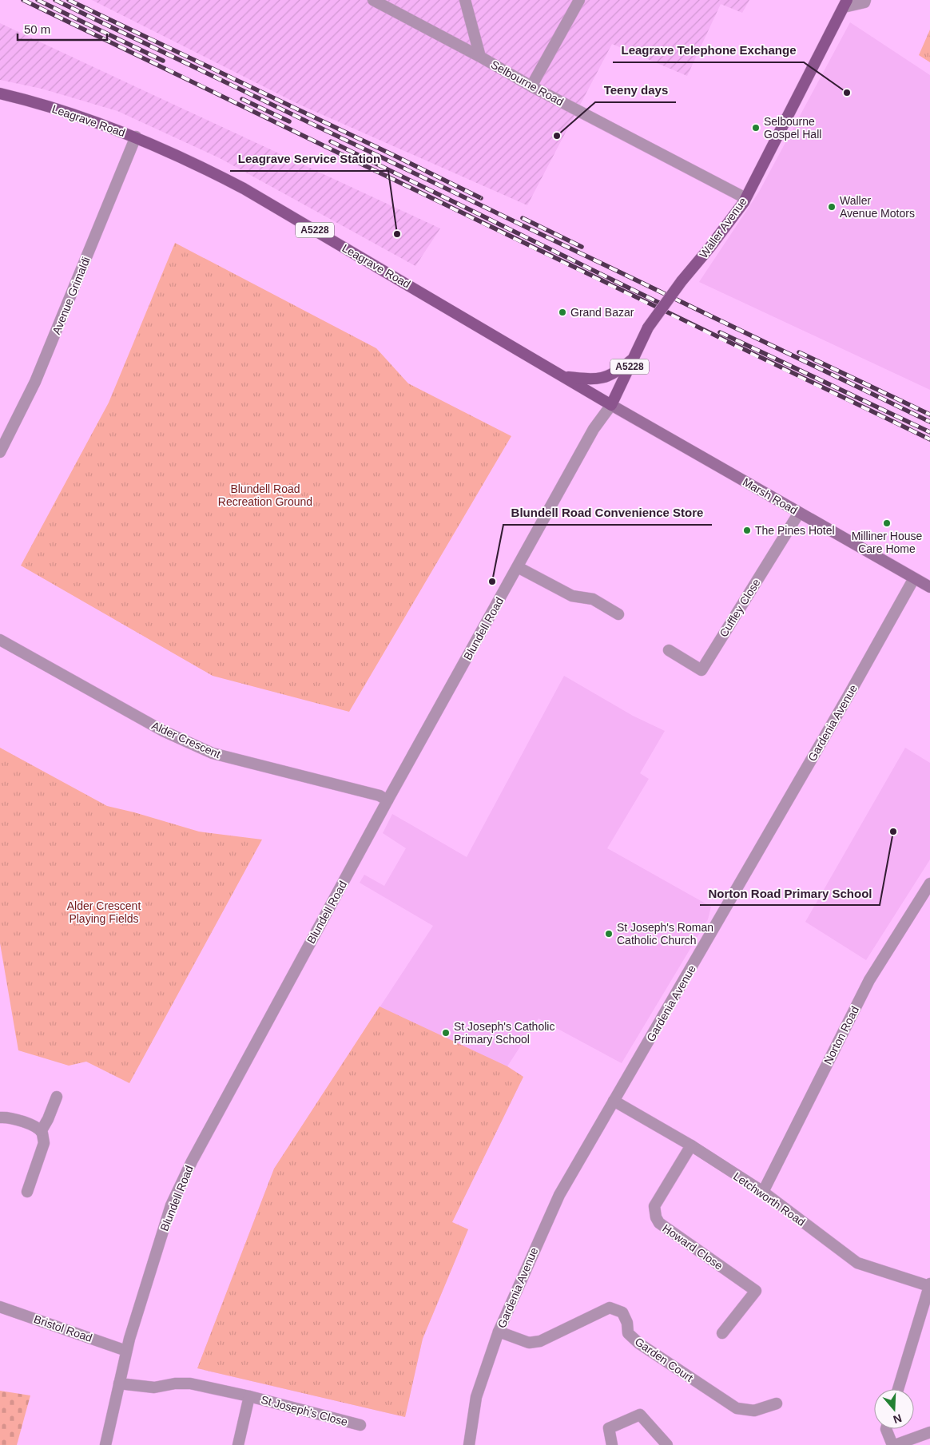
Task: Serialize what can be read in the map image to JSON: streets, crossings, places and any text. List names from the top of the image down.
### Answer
{
  "streets": {
    "main road": [
      "Leagrave Road",
      "Waller Avenue",
      "A5228",
      "Marsh Road"
    ],
    "street": [
      "Selbourne Road",
      "Avenue Grimaldi",
      "Cuffley Close",
      "Blundell Road",
      "Gardenia Avenue",
      "Alder Crescent",
      "Norton Road",
      "Letchworth Road",
      "Howard Close",
      "Bristol Road",
      "Garden Court",
      "St Joseph's Close"
    ]
  },
  "crossings": [
    ["Selbourne Road", "Waller Avenue"],
    ["Leagrave Road", "Waller Avenue"],
    ["Leagrave Road", "Avenue Grimaldi"],
    ["Leagrave Road", "Marsh Road"],
    ["Leagrave Road", "Blundell Road"],
    ["Waller Avenue", "Marsh Road"],
    ["Waller Avenue", "Blundell Road"],
    ["Marsh Road", "Cuffley Close"],
    ["Marsh Road", "Blundell Road"],
    ["Marsh Road", "Gardenia Avenue"],
    ["Blundell Road", "Alder Crescent"],
    ["Blundell Road", "Bristol Road"],
    ["Blundell Road", "St Joseph's Close"],
    ["Gardenia Avenue", "Letchworth Road"],
    ["Gardenia Avenue", "Garden Court"],
    ["Norton Road", "Letchworth Road"],
    ["Letchworth Road", "Howard Close"]
  ],
  "parks": ["Blundell Road Recreation Ground", "Alder Crescent Playing Fields"],
  "places": [
    "Leagrave Telephone Exchange",
    "Selbourne Gospel Hall",
    "Teeny days",
    "Waller Avenue Motors",
    "Leagrave Service Station",
    "Grand Bazar",
    "Milliner House Care Home",
    "The Pines Hotel",
    "Blundell Road Convenience Store",
    "Norton Road Primary School",
    "St Joseph's Roman Catholic Church",
    "St Joseph's Catholic Primary School"
  ],
  "scale_bar": "50 m",
  "north": "bottom"
}
